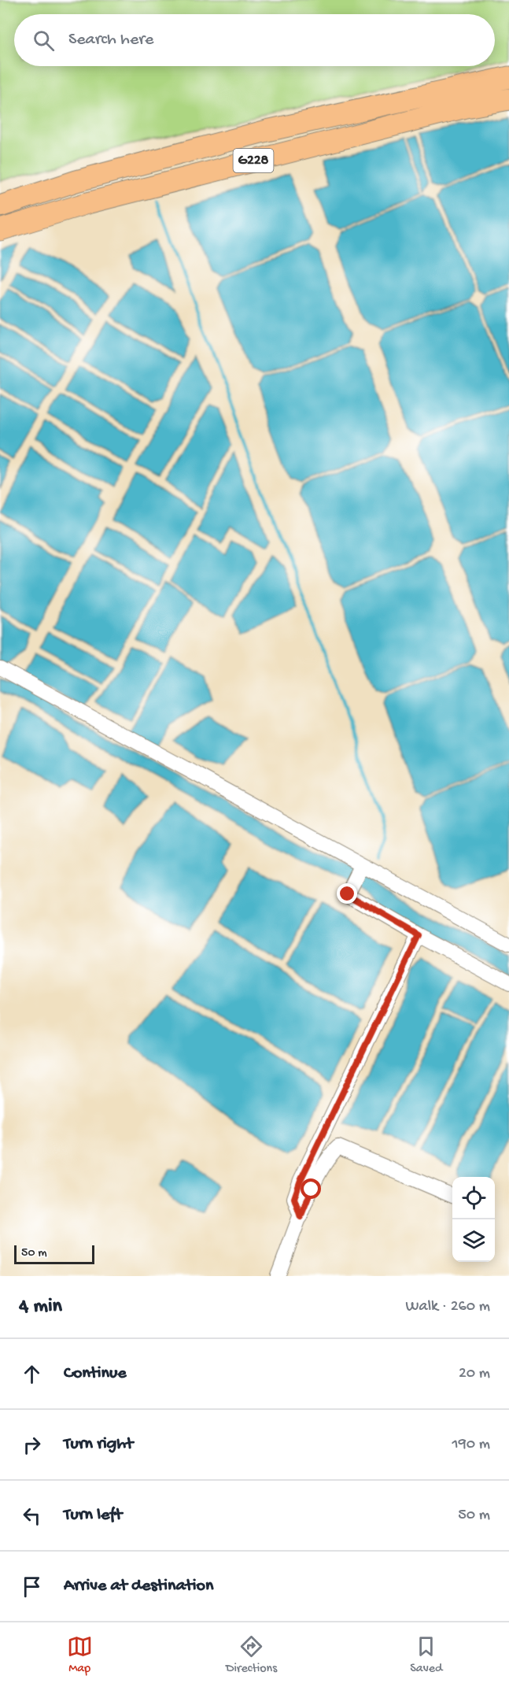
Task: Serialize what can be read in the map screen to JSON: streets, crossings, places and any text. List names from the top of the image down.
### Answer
{
  "streets": {
    "highway": ["G228"]
  },
  "scale_bar": "50 m",
  "page": {
    "search": "Search here",
    "scale": "50 m",
    "heading": ["4 min", "Walk · 260 m"],
    "list": [
      ["Continue", "20 m"],
      ["Turn right", "190 m"],
      ["Turn left", "50 m"],
      "Arrive at destination"
    ],
    "nav": ["Map", "Directions", "Saved"]
  }
}
